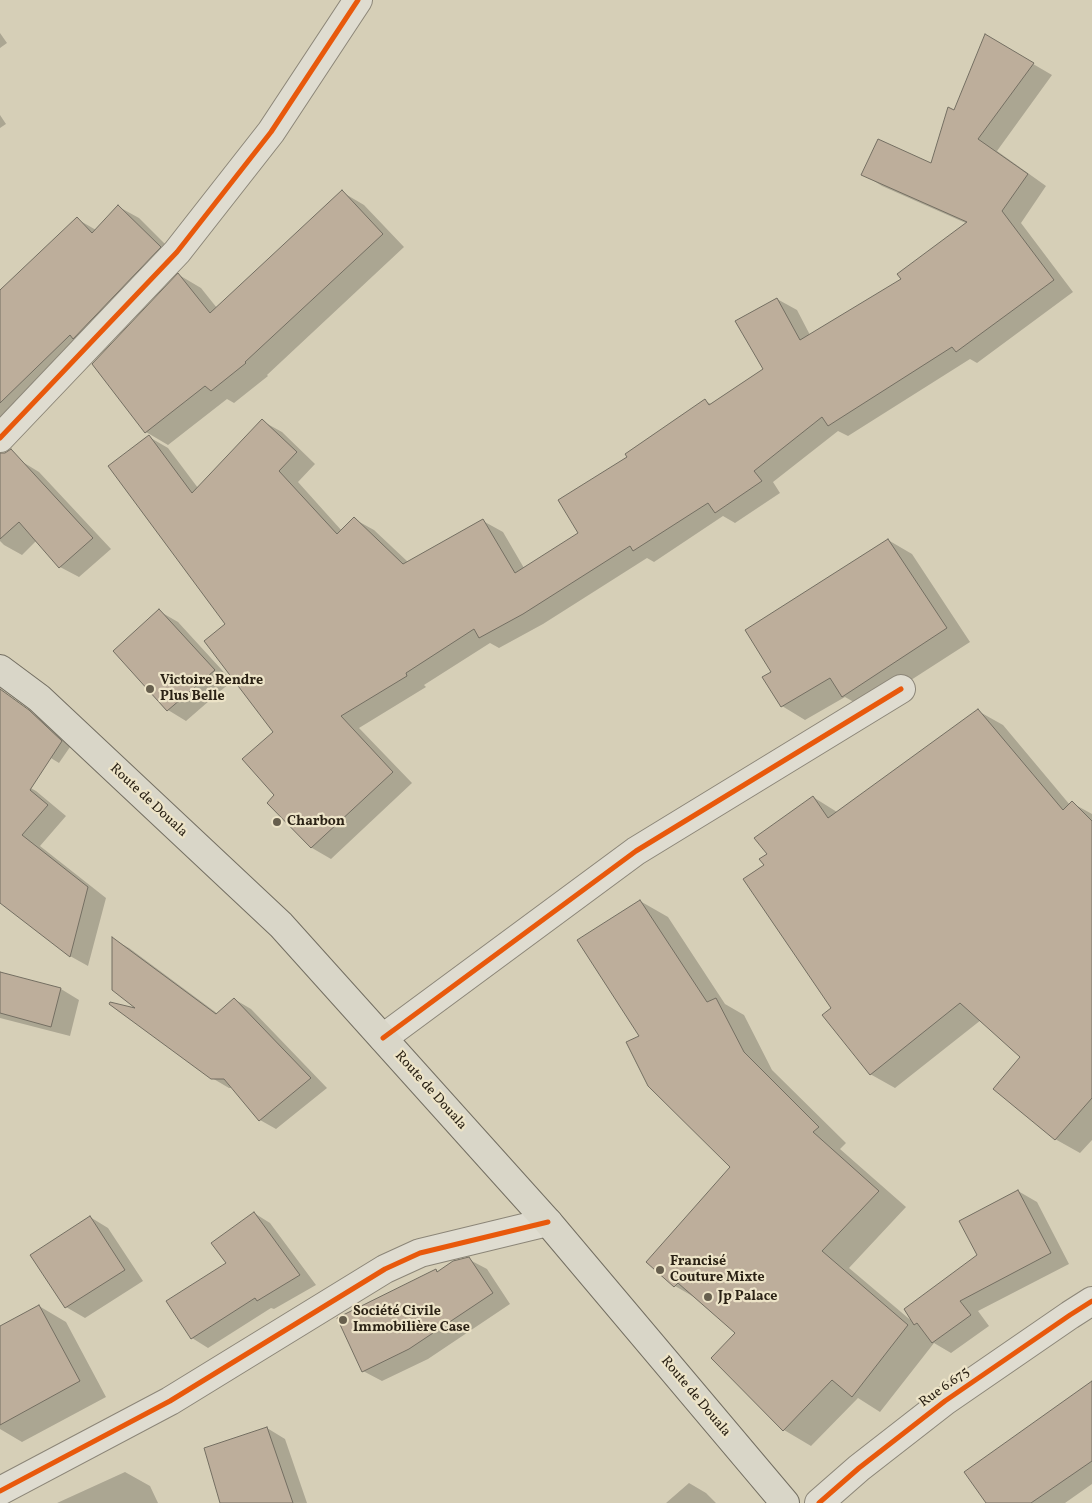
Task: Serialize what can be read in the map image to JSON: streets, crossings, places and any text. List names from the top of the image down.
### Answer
{
  "streets": {
    "highway": ["Route de Douala"],
    "street": ["Rue 6.675"]
  },
  "places": [
    "Victoire Rendre Plus Belle",
    "Charbon",
    "Francisé Couture Mixte",
    "Jp Palace",
    "Société Civile Immobilière Case"
  ]
}
